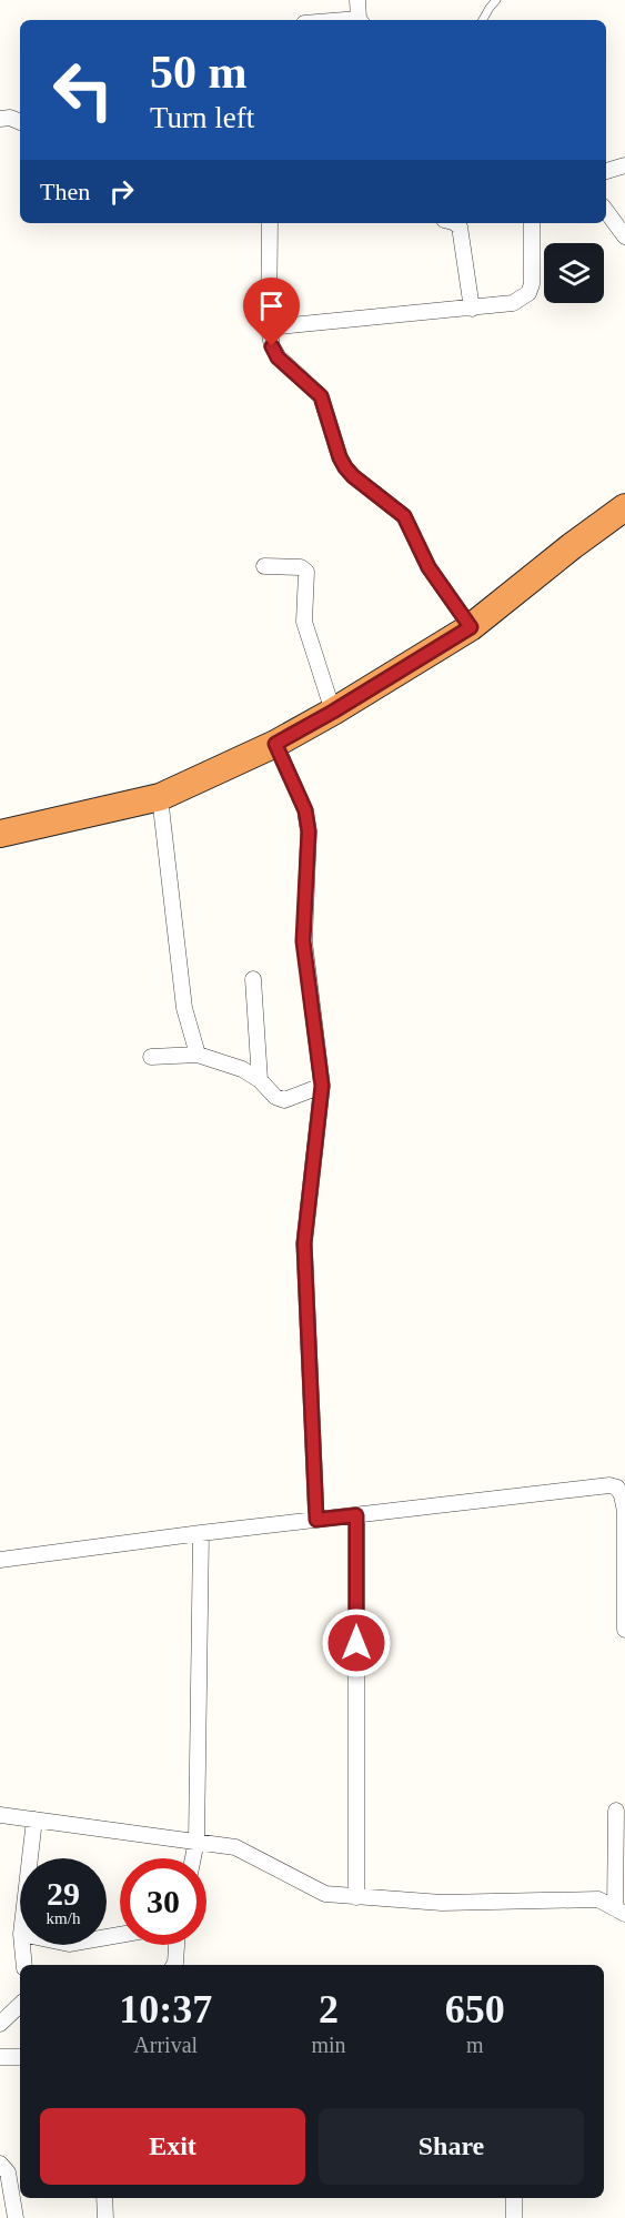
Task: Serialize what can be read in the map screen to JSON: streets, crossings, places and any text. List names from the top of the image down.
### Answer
{
  "page": {
    "turn": ["50 m", "Turn left"],
    "then": "Then",
    "speed": "29 km/h",
    "limit": "30",
    "eta": [
      "10:37",
      "Arrival",
      "2",
      "min",
      "650",
      "m"
    ],
    "buttons": ["Exit", "Share"]
  }
}
